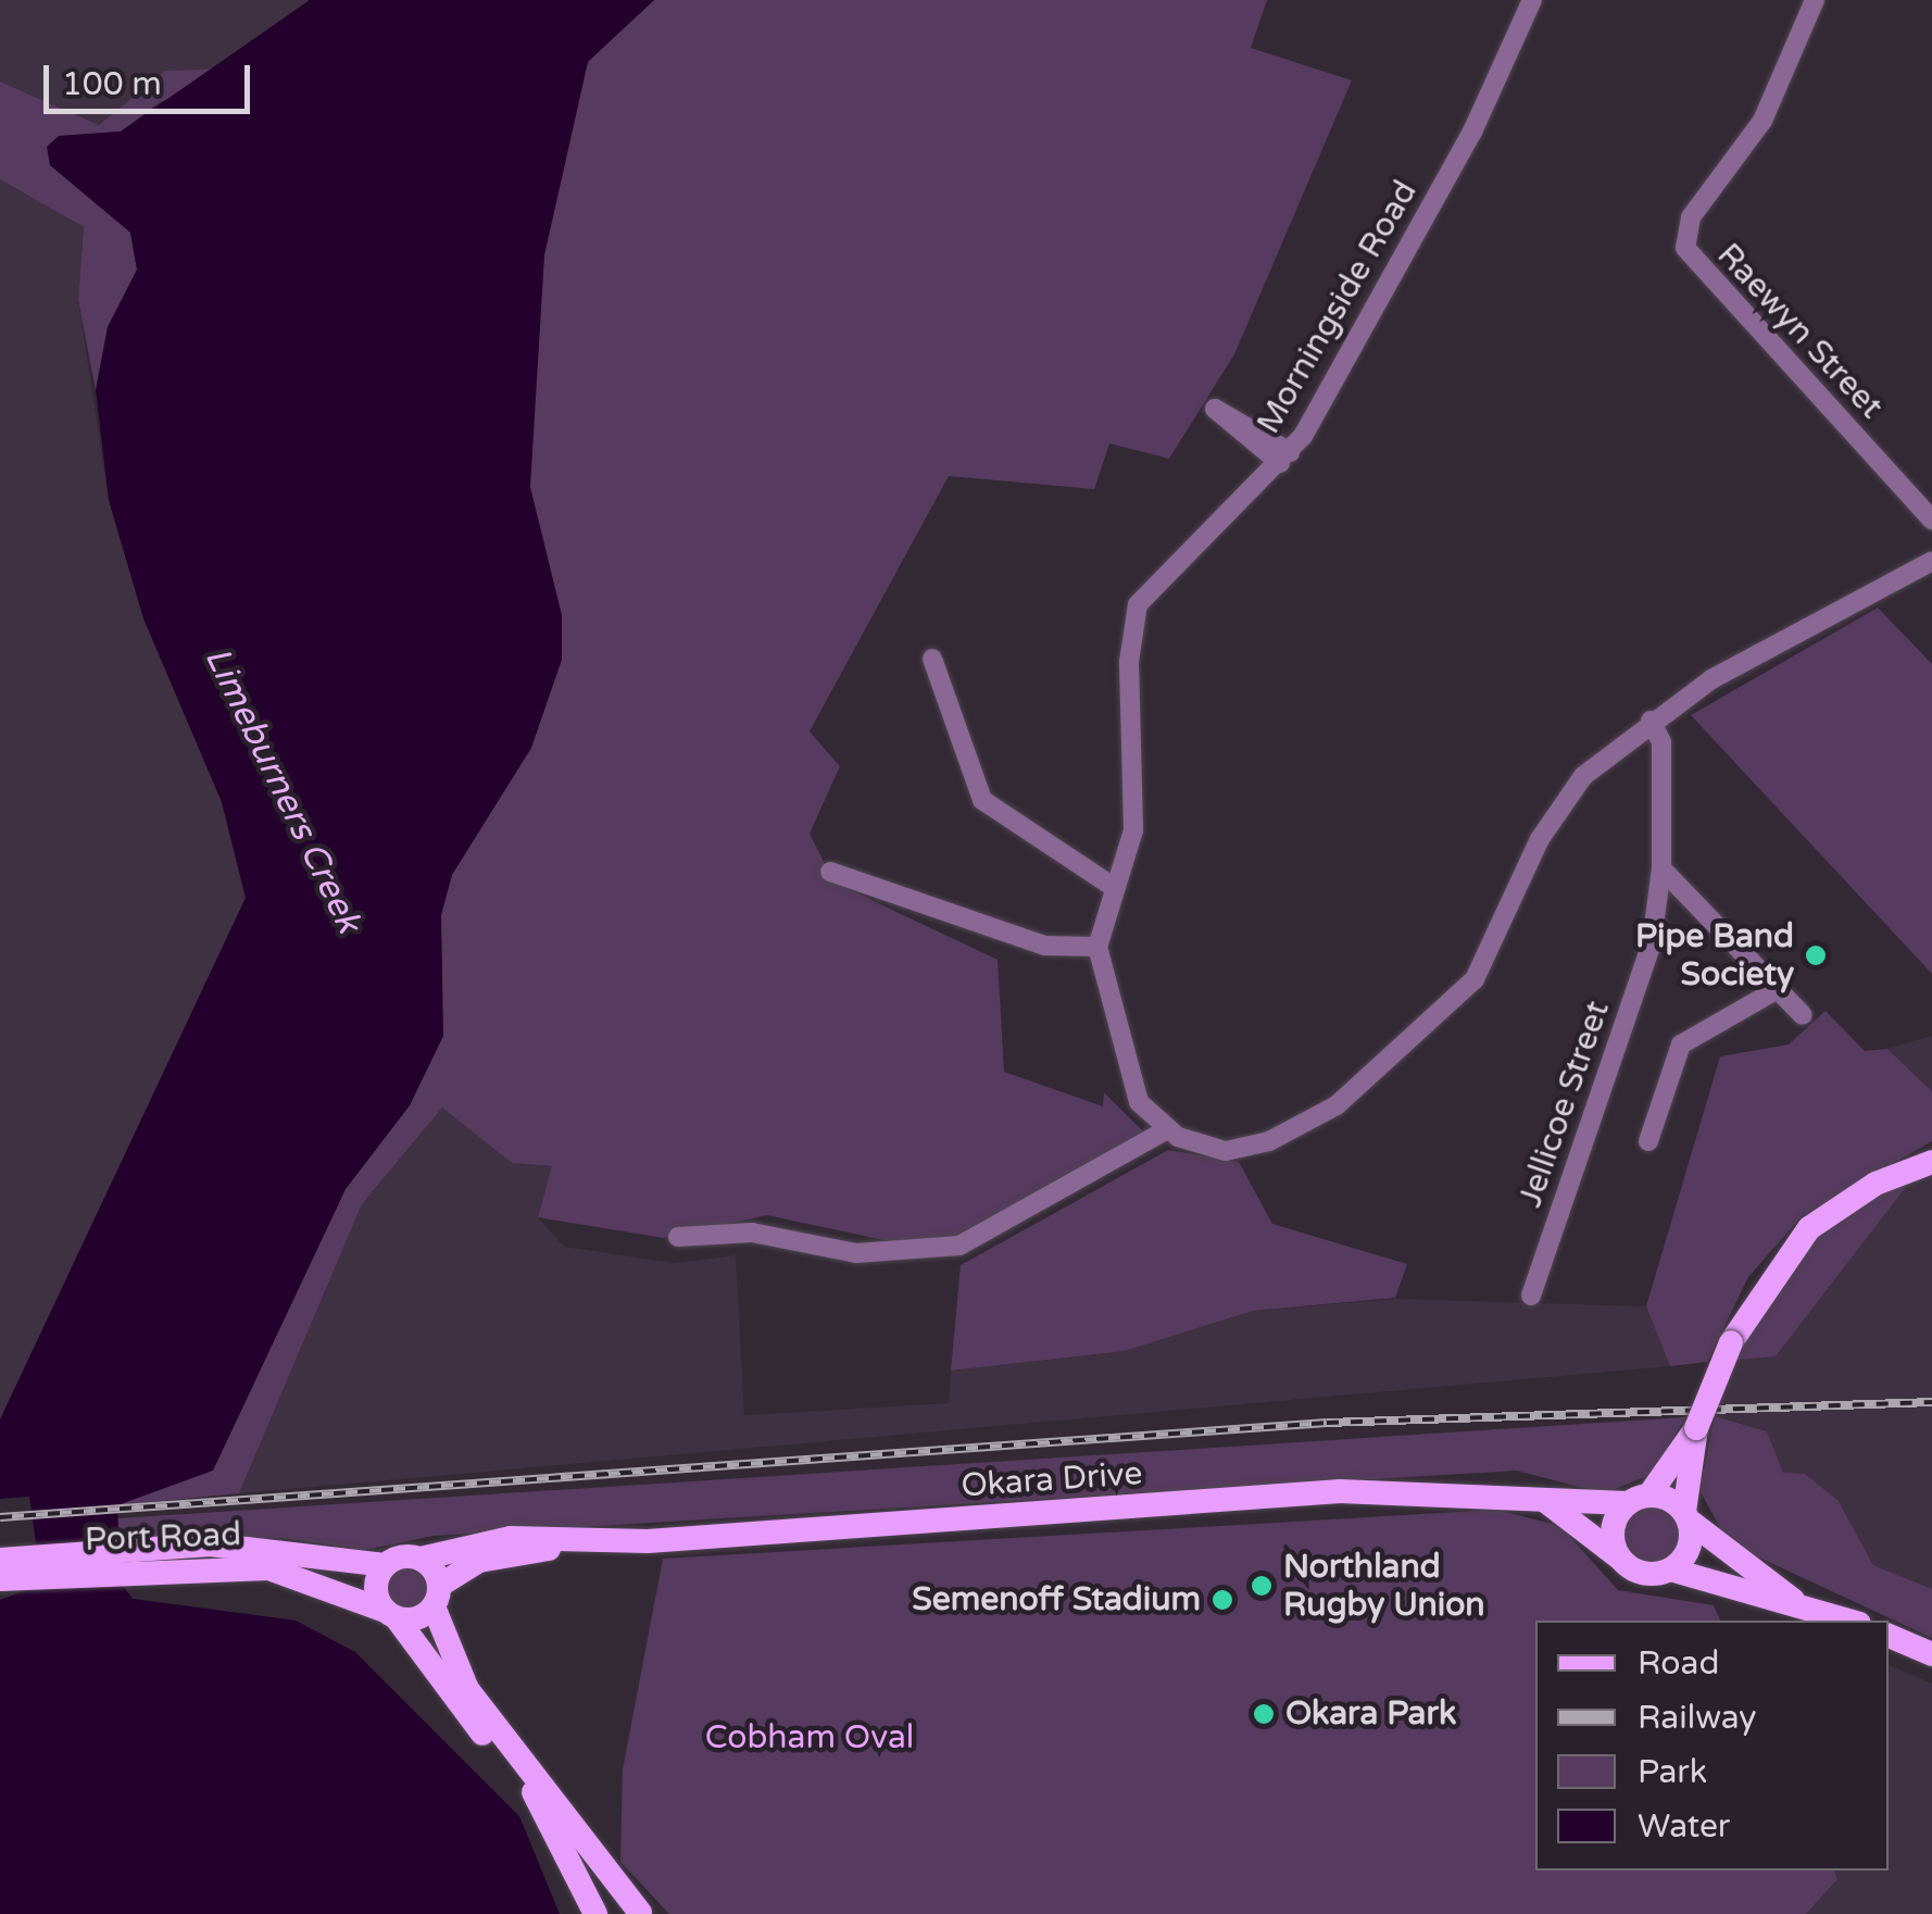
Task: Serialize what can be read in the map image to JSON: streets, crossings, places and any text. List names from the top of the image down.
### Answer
{
  "streets": {
    "main road": ["Okara Drive", "Port Road"],
    "street": ["Morningside Road", "Raewyn Street", "Jellicoe Street"]
  },
  "crossings": [
    ["Okara Drive", "Port Road"]
  ],
  "water": ["Limeburners Creek"],
  "parks": ["Cobham Oval"],
  "places": [
    "Pipe Band Society",
    "Northland Rugby Union",
    "Semenoff Stadium",
    "Okara Park"
  ],
  "legend": [
    "Road",
    "Railway",
    "Park",
    "Water"
  ],
  "scale_bar": "100 m"
}
